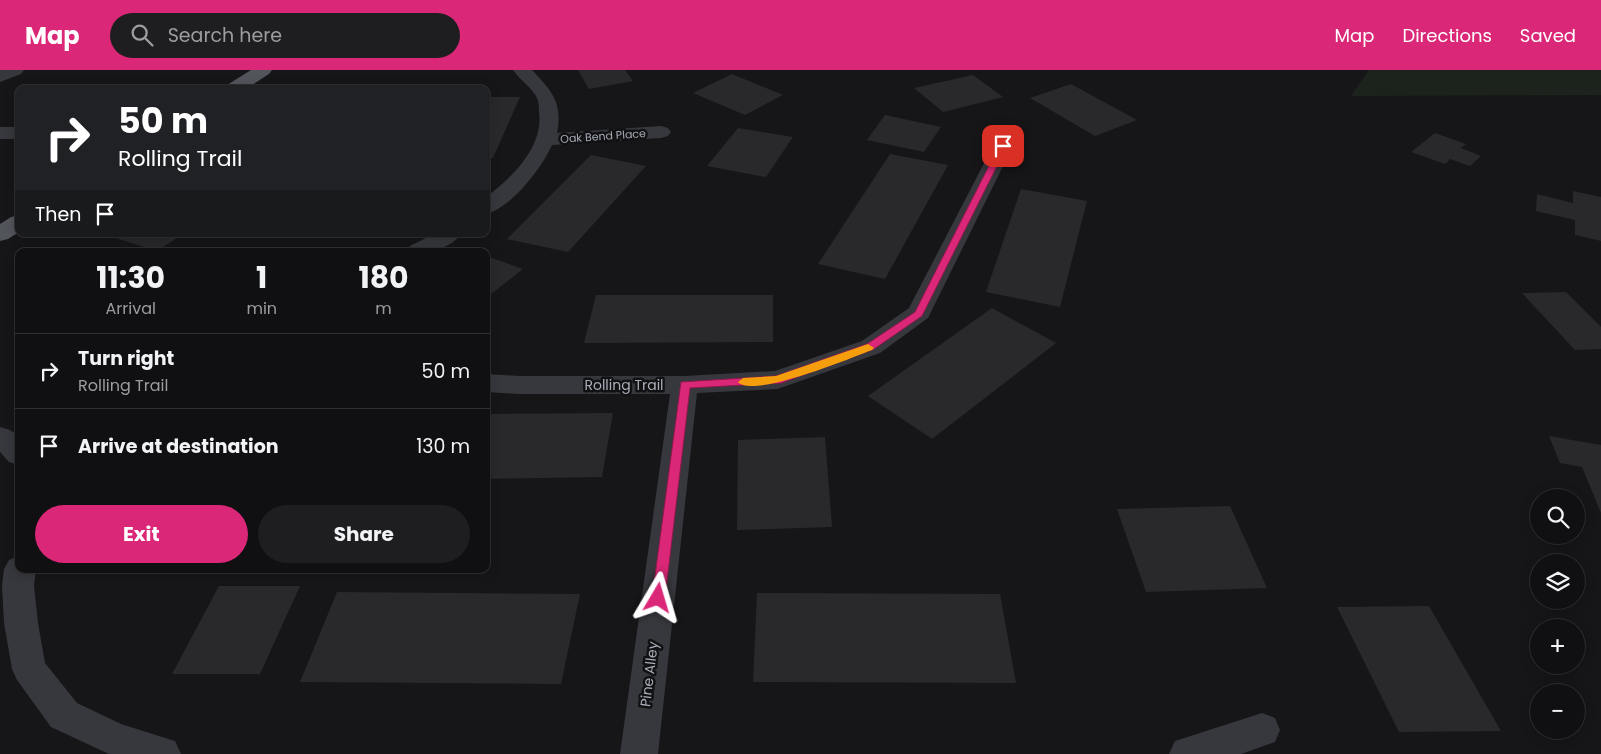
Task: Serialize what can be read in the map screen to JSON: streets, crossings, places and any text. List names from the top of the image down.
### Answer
{
  "streets": {
    "street": ["Oak Bend Place", "Rolling Trail", "Pine Alley"]
  },
  "crossings": [
    ["Rolling Trail", "Pine Alley"]
  ],
  "page": {
    "header": "Map",
    "search": "Search here",
    "nav": ["Map", "Directions", "Saved"],
    "turn": ["50 m", "Rolling Trail"],
    "then": "Then",
    "eta": [
      "11:30",
      "Arrival",
      "1",
      "min",
      "180",
      "m"
    ],
    "list": [
      {
        "name": "Turn right",
        "note": "Rolling Trail",
        "value": "50 m"
      },
      {
        "name": "Arrive at destination",
        "value": "130 m"
      }
    ],
    "map_buttons": ["+", "−"],
    "buttons": ["Exit", "Share"]
  }
}
